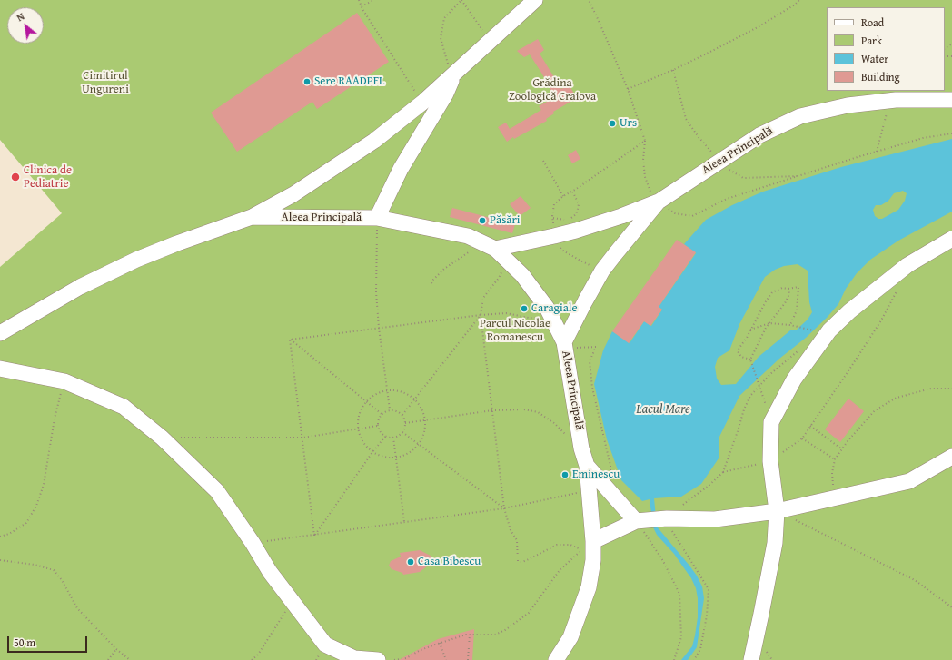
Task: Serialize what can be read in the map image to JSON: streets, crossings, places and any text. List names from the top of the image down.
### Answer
{
  "streets": {
    "street": ["Aleea Principală"]
  },
  "water": ["Lacul Mare"],
  "parks": ["Cimitirul Ungureni", "Grădina Zoologică Craiova", "Parcul Nicolae Romanescu"],
  "places": [
    "Sere RAADPFL",
    "Urs",
    "Clinica de Pediatrie",
    "Păsări",
    "Caragiale",
    "Eminescu",
    "Casa Bibescu"
  ],
  "legend": [
    "Road",
    "Park",
    "Water",
    "Building"
  ],
  "scale_bar": "50 m",
  "north": "top left"
}
